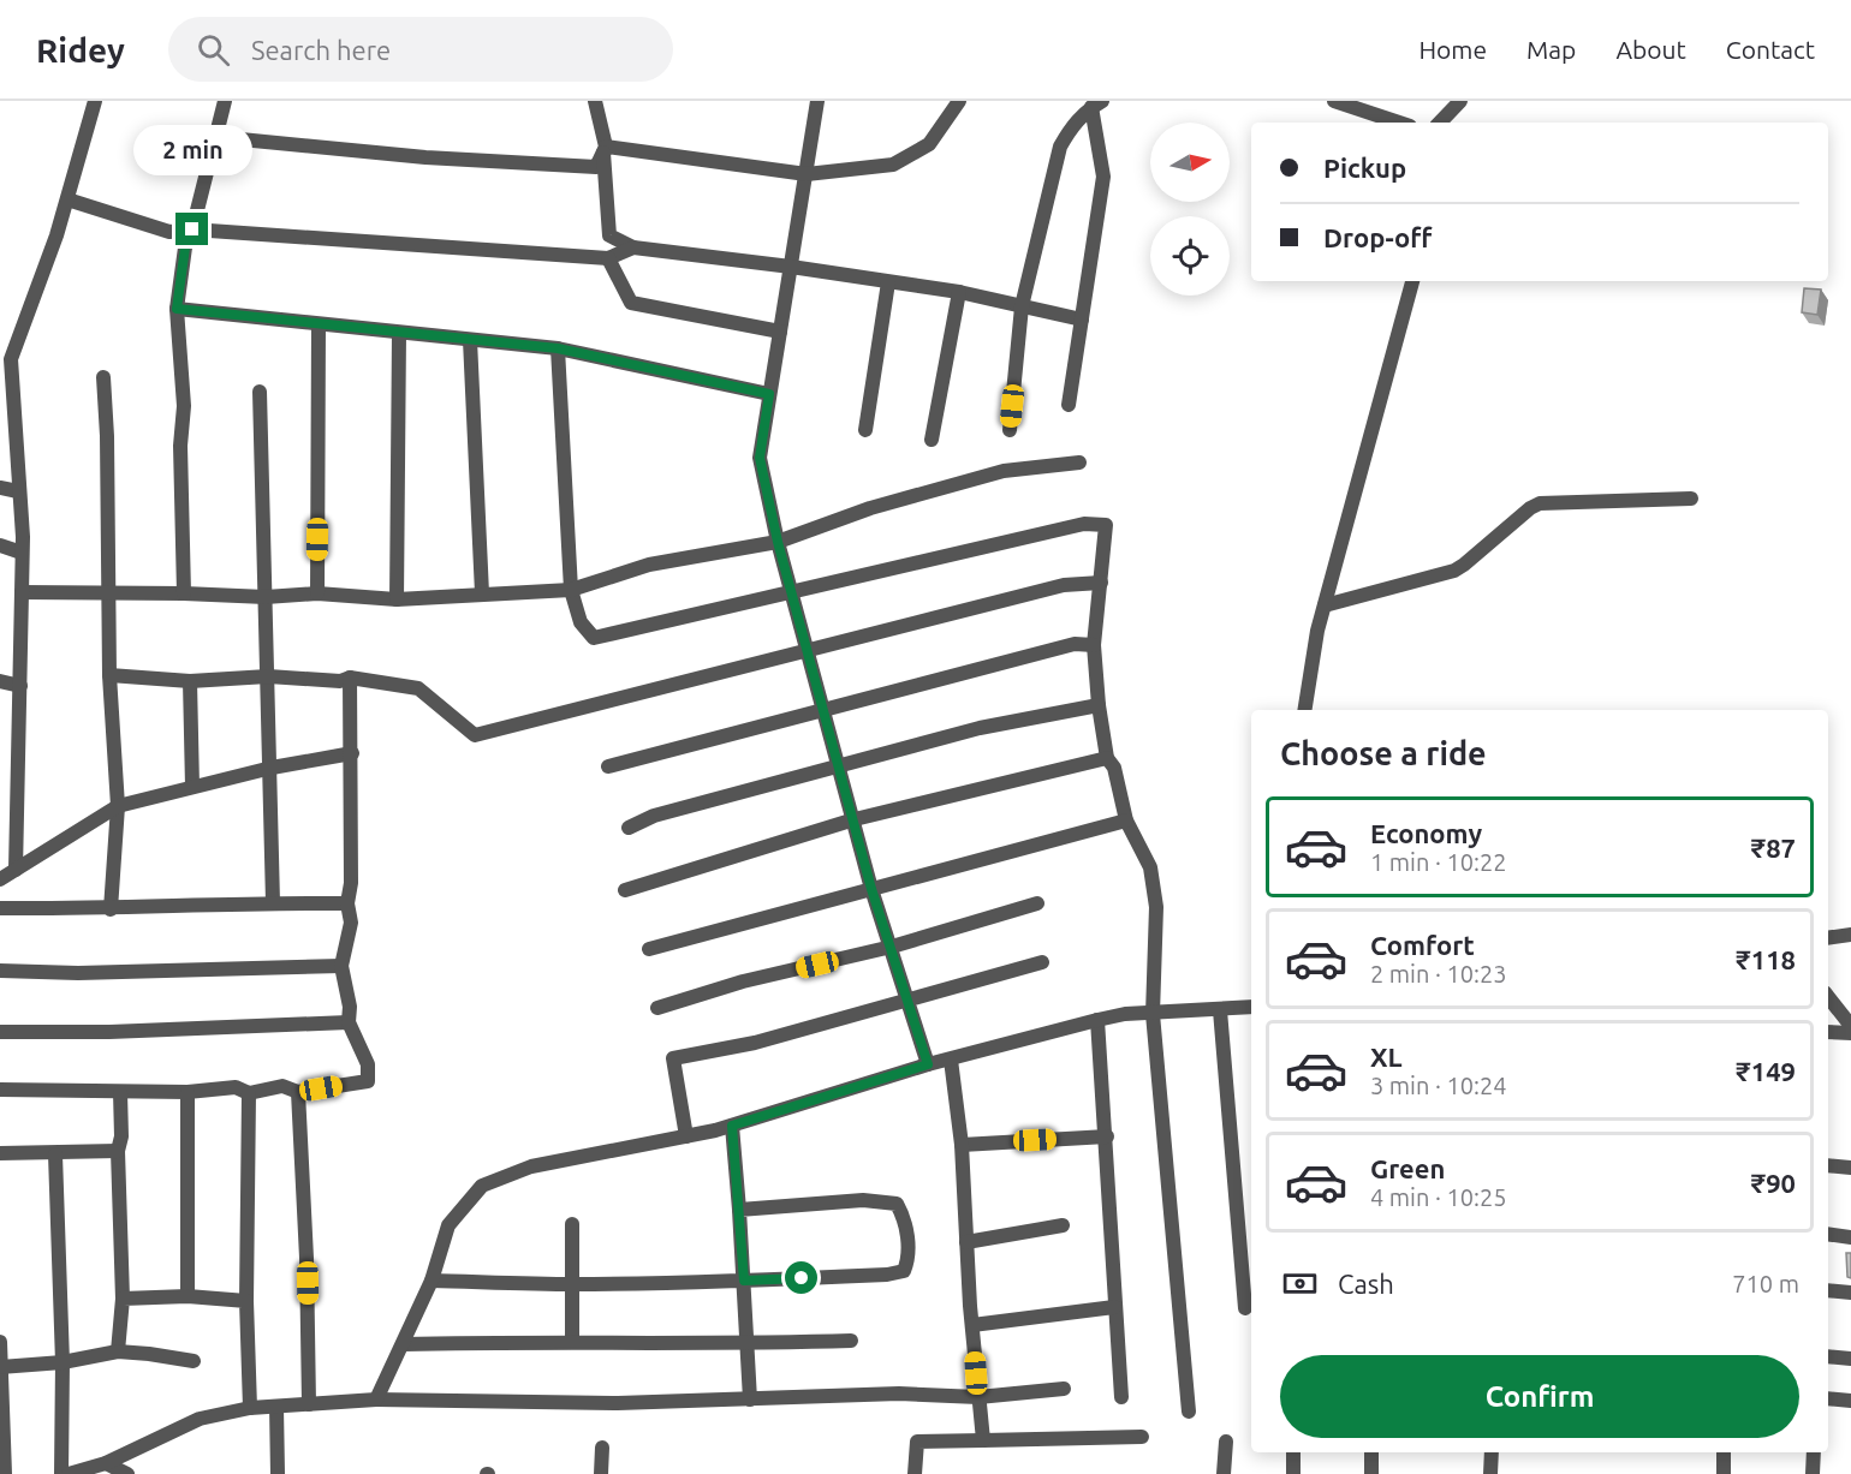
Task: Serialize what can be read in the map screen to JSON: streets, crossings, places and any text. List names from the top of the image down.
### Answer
{
  "north": "right",
  "page": {
    "header": "Ridey",
    "search": "Search here",
    "nav": [
      "Home",
      "Map",
      "About",
      "Contact"
    ],
    "banner": ["Pickup", "Drop-off"],
    "bubble": "2 min",
    "heading": "Choose a ride",
    "list": [
      {
        "name": "Economy",
        "note": "1 min · 10:22",
        "value": "₹87"
      },
      {
        "name": "Comfort",
        "note": "2 min · 10:23",
        "value": "₹118"
      },
      {
        "name": "XL",
        "note": "3 min · 10:24",
        "value": "₹149"
      },
      {
        "name": "Green",
        "note": "4 min · 10:25",
        "value": "₹90"
      }
    ],
    "pay": ["Cash", "710 m"],
    "buttons": "Confirm"
  }
}
